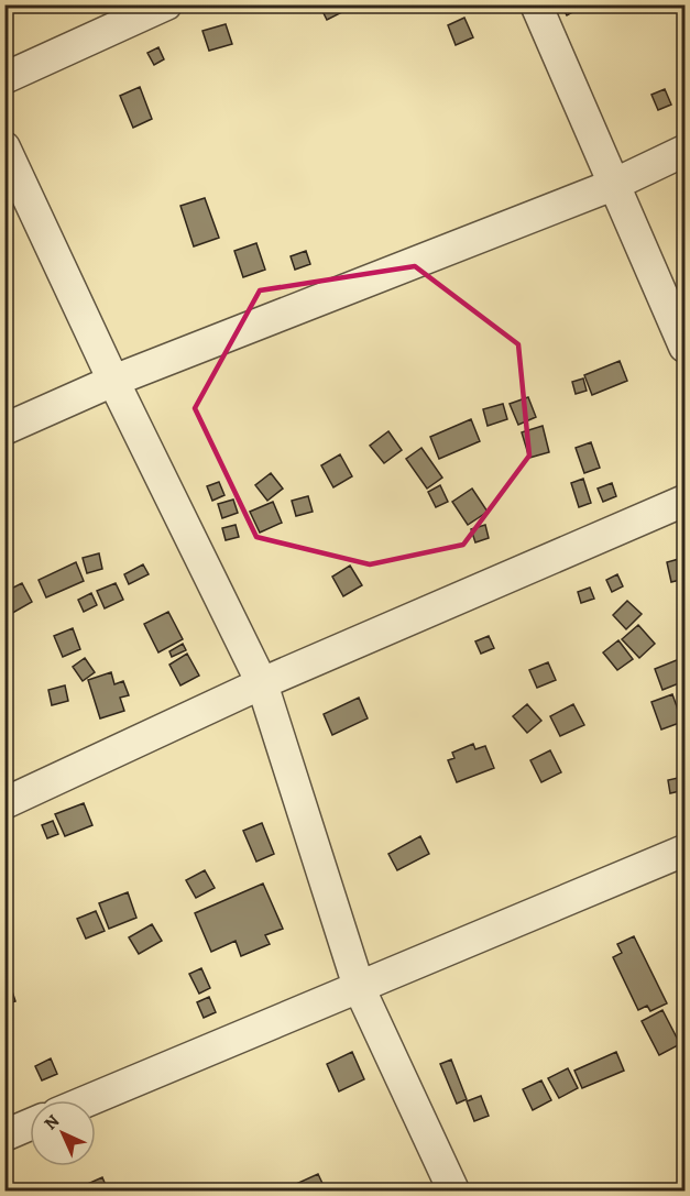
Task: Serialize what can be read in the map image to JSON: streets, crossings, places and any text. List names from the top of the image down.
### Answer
{
  "north": "top left"
}
